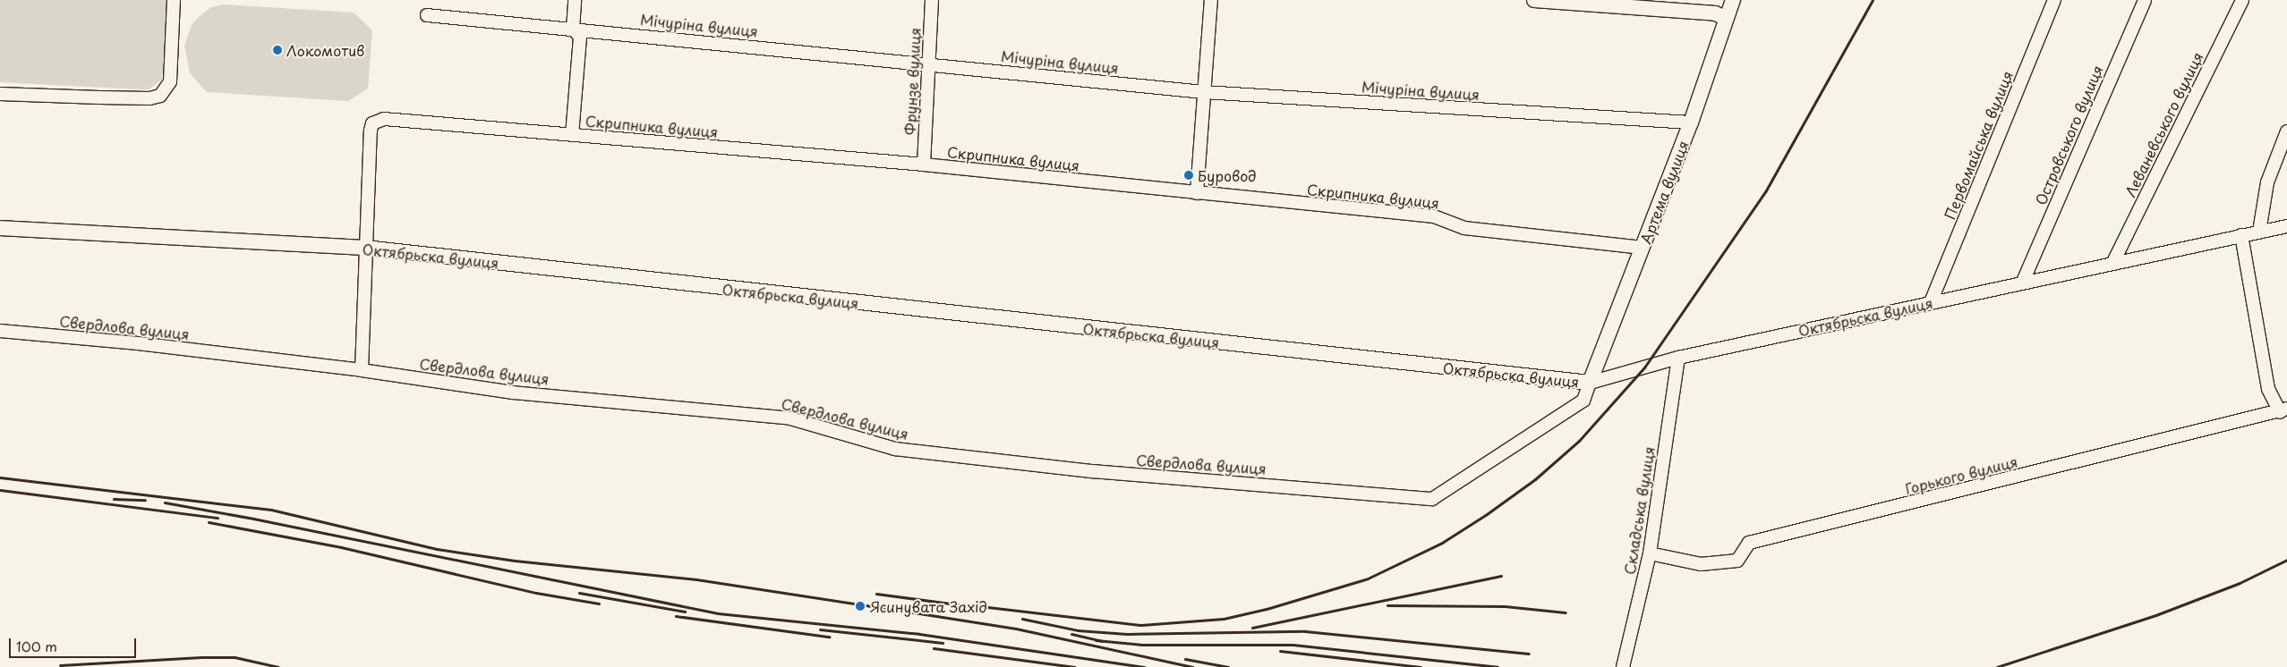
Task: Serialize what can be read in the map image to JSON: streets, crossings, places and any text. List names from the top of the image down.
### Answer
{
  "streets": {
    "main road": ["Артема вулиця", "Октябрьска вулиця"],
    "street": [
      "Мічуріна вулиця",
      "Фрунзе вулиця",
      "Леваневського вулиця",
      "Скрипника вулиця",
      "Островського вулиця",
      "Первомайська вулиця",
      "Свердлова вулиця",
      "Горького вулиця",
      "Складська вулиця"
    ]
  },
  "crossings": [
    ["Мічуріна вулиця", "Фрунзе вулиця"],
    ["Мічуріна вулиця", "Артема вулиця"],
    ["Фрунзе вулиця", "Скрипника вулиця"],
    ["Леваневського вулиця", "Октябрьска вулиця"],
    ["Скрипника вулиця", "Артема вулиця"],
    ["Скрипника вулиця", "Октябрьска вулиця"],
    ["Островського вулиця", "Октябрьска вулиця"],
    ["Первомайська вулиця", "Октябрьска вулиця"],
    ["Артема вулиця", "Октябрьска вулиця"],
    ["Артема вулиця", "Свердлова вулиця"],
    ["Октябрьска вулиця", "Свердлова вулиця"],
    ["Октябрьска вулиця", "Складська вулиця"],
    ["Горького вулиця", "Складська вулиця"]
  ],
  "places": ["Локомотив", "Буровод", "Ясинувата Захід"],
  "scale_bar": "100 m"
}
